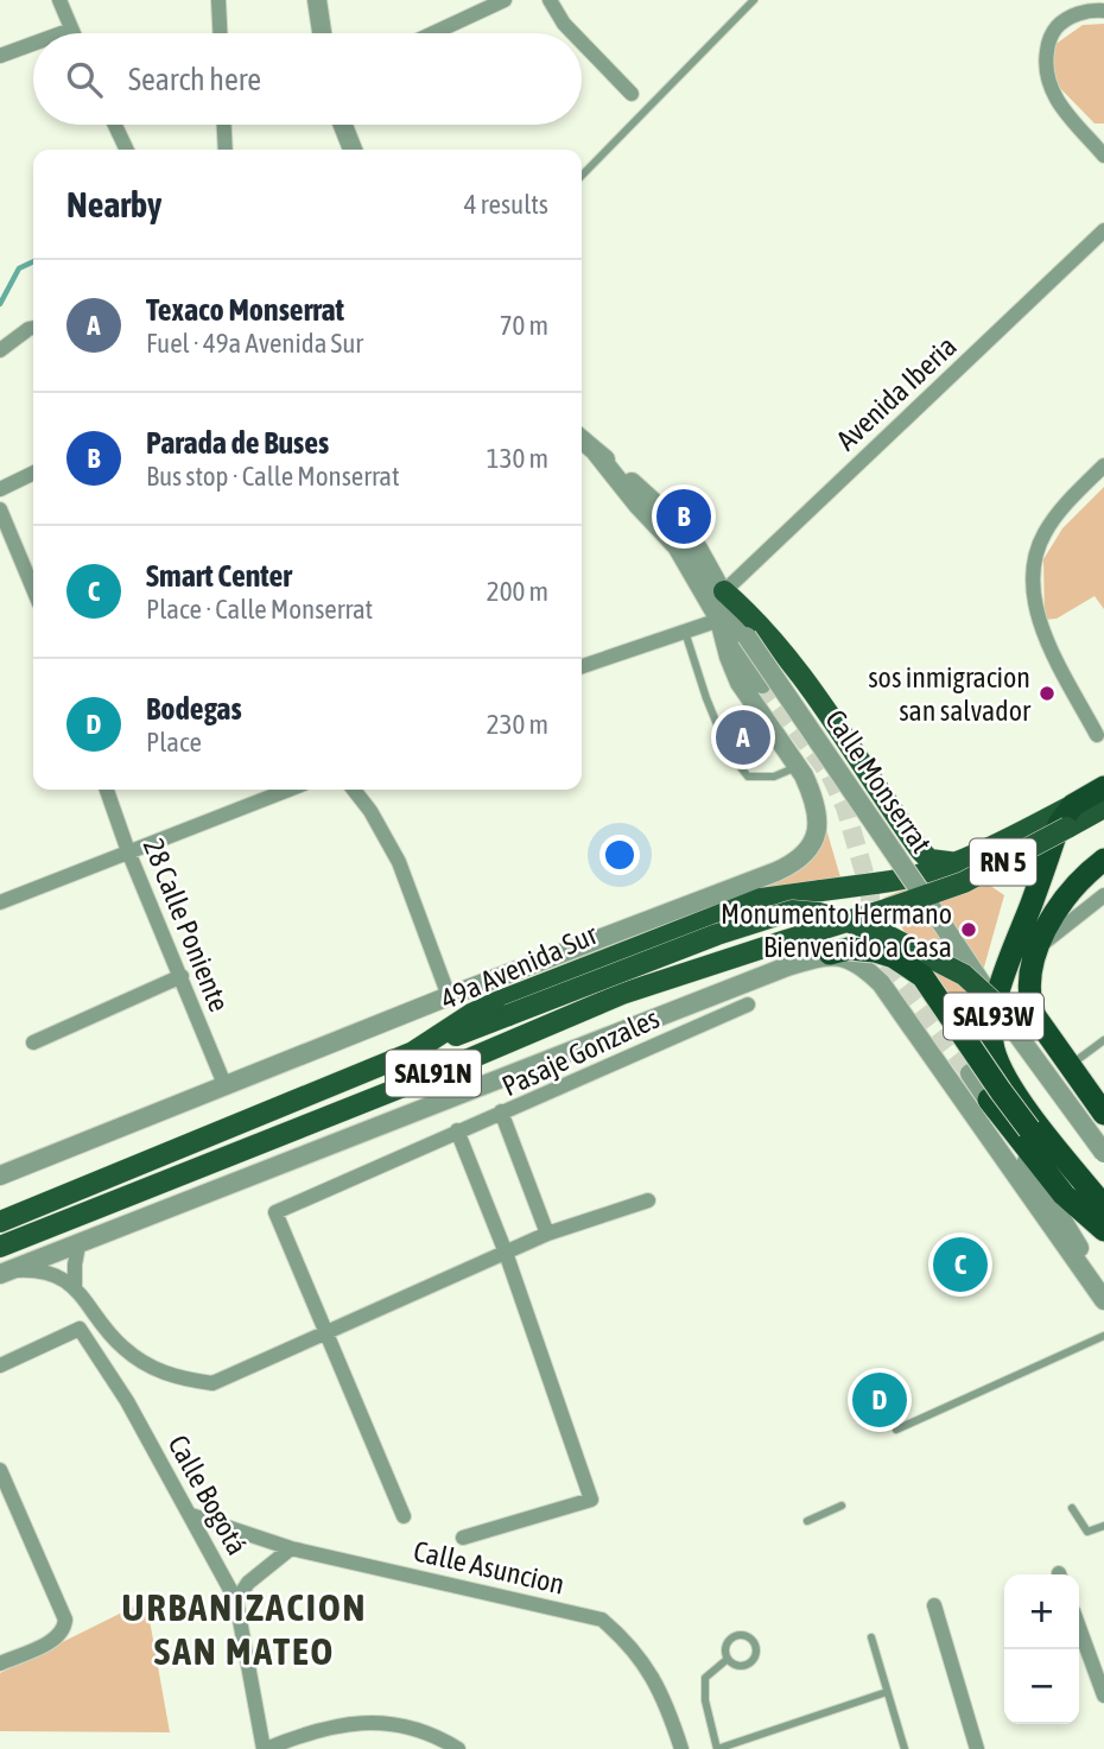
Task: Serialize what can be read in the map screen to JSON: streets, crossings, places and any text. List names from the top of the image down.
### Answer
{
  "streets": {
    "highway": ["RN 5", "SAL93W"],
    "main road": ["49a Avenida Sur", "SAL91N"],
    "street": [
      "Avenida Iberia",
      "Calle Monserrat",
      "28 Calle Poniente",
      "Pasaje Gonzales",
      "Calle Bogotá",
      "Calle Asuncion"
    ]
  },
  "crossings": [
    ["Avenida Iberia", "Calle Monserrat"],
    ["Calle Monserrat", "49a Avenida Sur"],
    ["RN 5", "49a Avenida Sur"],
    ["RN 5", "SAL93W"],
    ["RN 5", "SAL91N"],
    ["28 Calle Poniente", "49a Avenida Sur"],
    ["49a Avenida Sur", "SAL93W"],
    ["Calle Bogotá", "Calle Asuncion"]
  ],
  "districts": ["URBANIZACION SAN MATEO"],
  "places": ["sos inmigracion san salvador", "Monumento Hermano Bienvenido a Casa"],
  "page": {
    "search": "Search here",
    "heading": ["Nearby", "4 results"],
    "list": [
      {
        "mark": "A",
        "name": "Texaco Monserrat",
        "note": "Fuel · 49a Avenida Sur",
        "value": "70 m"
      },
      {
        "mark": "B",
        "name": "Parada de Buses",
        "note": "Bus stop · Calle Monserrat",
        "value": "130 m"
      },
      {
        "mark": "C",
        "name": "Smart Center",
        "note": "Place · Calle Monserrat",
        "value": "200 m"
      },
      {
        "mark": "D",
        "name": "Bodegas",
        "note": "Place",
        "value": "230 m"
      }
    ],
    "pins": [
      "B",
      "A",
      "C",
      "D"
    ],
    "map_buttons": ["+", "−"]
  }
}
